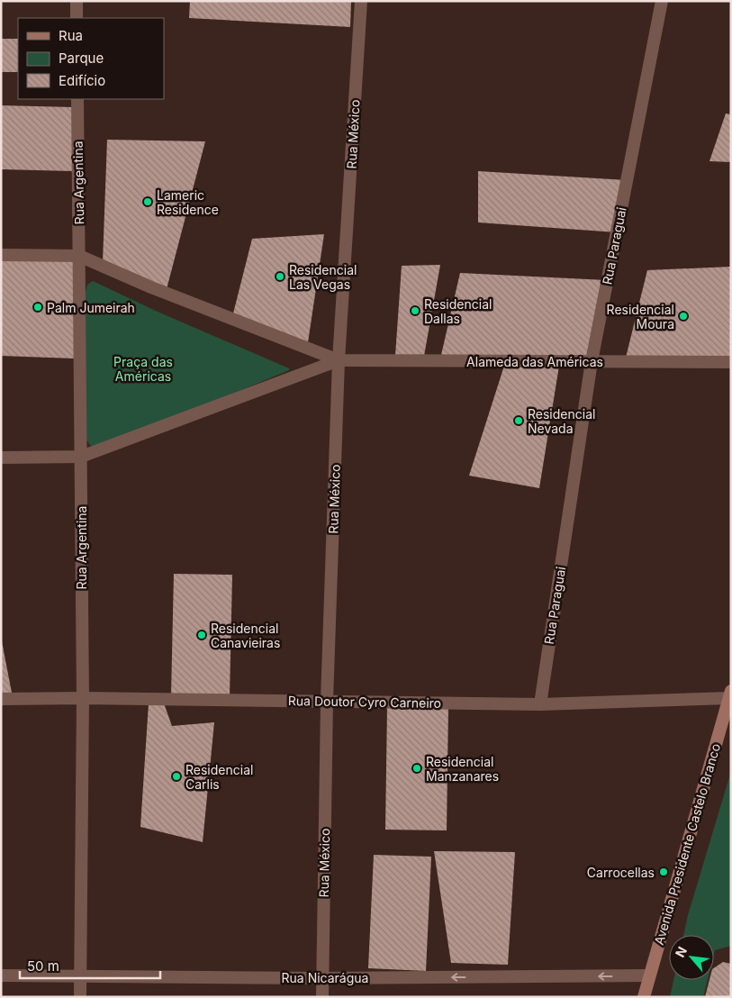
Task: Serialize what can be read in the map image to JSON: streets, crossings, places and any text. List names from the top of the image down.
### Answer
{
  "streets": {
    "main road": ["Avenida Presidente Castelo Branco"],
    "street": [
      "Rua México",
      "Rua Argentina",
      "Rua Paraguai",
      "Alameda das Américas",
      "Rua Doutor Cyro Carneiro",
      "Rua Nicarágua"
    ]
  },
  "crossings": [
    ["Rua México", "Alameda das Américas"],
    ["Rua México", "Rua Doutor Cyro Carneiro"],
    ["Rua México", "Rua Nicarágua"],
    ["Rua Argentina", "Rua Doutor Cyro Carneiro"],
    ["Rua Argentina", "Rua Nicarágua"],
    ["Rua Paraguai", "Alameda das Américas"],
    ["Rua Paraguai", "Rua Doutor Cyro Carneiro"],
    ["Rua Doutor Cyro Carneiro", "Avenida Presidente Castelo Branco"],
    ["Avenida Presidente Castelo Branco", "Rua Nicarágua"]
  ],
  "one_way": ["Rua Nicarágua"],
  "parks": ["Praça das Américas"],
  "places": [
    "Lameric Residence",
    "Residencial Las Vegas",
    "Palm Jumeirah",
    "Residencial Dallas",
    "Residencial Moura",
    "Residencial Nevada",
    "Residencial Canavieiras",
    "Residencial Manzanares",
    "Residencial Carlis",
    "Carrocellas"
  ],
  "legend": ["Rua", "Parque", "Edifício"],
  "scale_bar": "50 m",
  "north": "top left"
}
